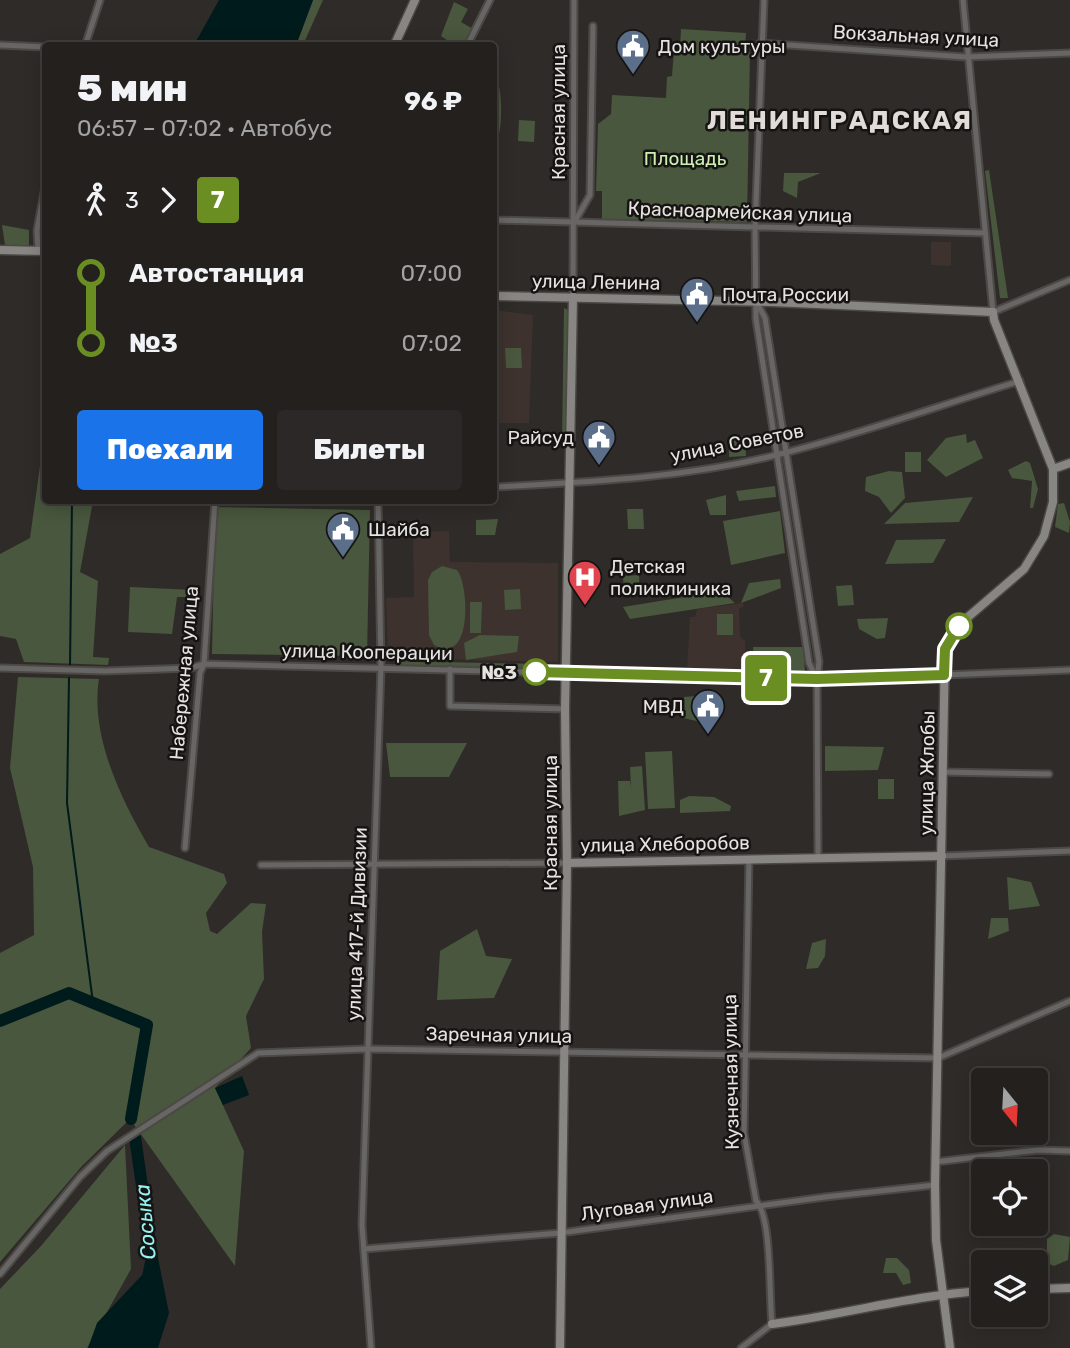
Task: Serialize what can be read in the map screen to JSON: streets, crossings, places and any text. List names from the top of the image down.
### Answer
{
  "streets": {
    "street": [
      "Вокзальная улица",
      "Красная улица",
      "Красноармейская улица",
      "улица Ленина",
      "улица Советов",
      "улица Кооперации",
      "Набережная улица",
      "улица Жлобы",
      "улица Хлеборобов",
      "улица 417-й Дивизии",
      "Заречная улица",
      "Кузнечная улица",
      "Луговая улица"
    ]
  },
  "crossings": [
    ["Вокзальная улица", "улица Жлобы"],
    ["Красная улица", "Красноармейская улица"],
    ["Красная улица", "улица Ленина"],
    ["Красная улица", "улица Советов"],
    ["Красная улица", "улица Кооперации"],
    ["Красная улица", "улица Хлеборобов"],
    ["Красная улица", "Заречная улица"],
    ["Красная улица", "Луговая улица"],
    ["Красноармейская улица", "улица Жлобы"],
    ["улица Ленина", "улица Жлобы"],
    ["улица Советов", "улица Жлобы"],
    ["улица Кооперации", "Набережная улица"],
    ["улица Кооперации", "улица Жлобы"],
    ["улица Кооперации", "улица 417-й Дивизии"],
    ["улица Жлобы", "улица Хлеборобов"],
    ["улица Жлобы", "Заречная улица"],
    ["улица Жлобы", "Луговая улица"],
    ["улица Хлеборобов", "улица 417-й Дивизии"],
    ["улица Хлеборобов", "Кузнечная улица"],
    ["улица 417-й Дивизии", "Заречная улица"],
    ["улица 417-й Дивизии", "Луговая улица"],
    ["Заречная улица", "Кузнечная улица"],
    ["Кузнечная улица", "Луговая улица"]
  ],
  "districts": ["ЛЕНИНГРАДСКАЯ"],
  "water": ["Сосыка"],
  "parks": ["Площадь"],
  "places": {
    "public building": [
      "Дом культуры",
      "Почта России",
      "Райсуд",
      "Шайба",
      "МВД"
    ],
    "hospital": ["Детская поликлиника"],
    "other": ["№3"]
  },
  "lines": ["bus line 7"],
  "north": "bottom",
  "page": {
    "on_map": "7",
    "heading": ["5 мин", "06:57 – 07:02 · Автобус", "96 ₽"],
    "legs": ["3", "7"],
    "list": [
      {
        "name": "Автостанция",
        "value": "07:00"
      },
      {
        "name": "№3",
        "value": "07:02"
      }
    ],
    "buttons": ["Поехали", "Билеты"]
  }
}
